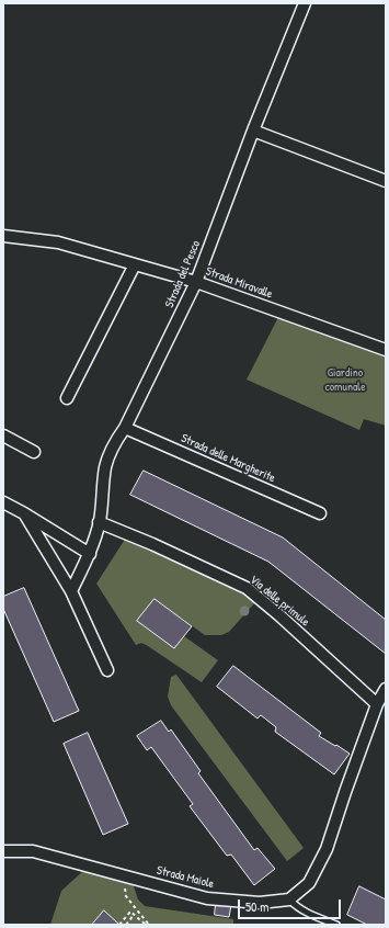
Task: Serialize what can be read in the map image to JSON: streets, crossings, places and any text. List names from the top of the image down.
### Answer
{
  "streets": {
    "street": [
      "Strada del Pesco",
      "Strada Miravalle",
      "Strada delle Margherite",
      "Via delle primule",
      "Strada Maiole"
    ]
  },
  "crossings": [
    ["Strada del Pesco", "Strada Miravalle"],
    ["Strada del Pesco", "Strada delle Margherite"],
    ["Strada del Pesco", "Via delle primule"]
  ],
  "parks": ["Giardino comunale"],
  "scale_bar": "50 m"
}
